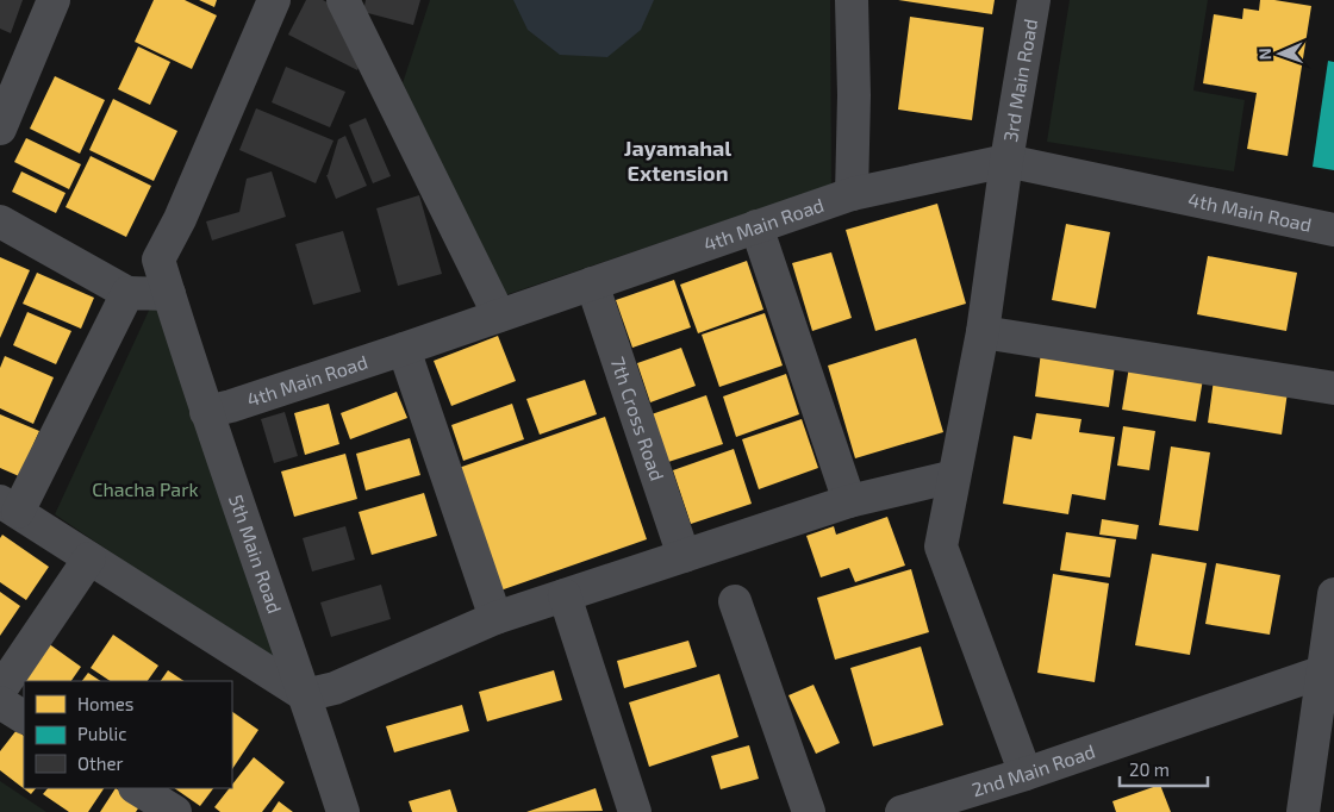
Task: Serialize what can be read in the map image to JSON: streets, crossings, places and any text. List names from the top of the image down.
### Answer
{
  "streets": {
    "street": [
      "3rd Main Road",
      "4th Main Road",
      "7th Cross Road",
      "5th Main Road",
      "2nd Main Road"
    ]
  },
  "crossings": [
    ["3rd Main Road", "4th Main Road"],
    ["3rd Main Road", "2nd Main Road"],
    ["4th Main Road", "7th Cross Road"],
    ["4th Main Road", "5th Main Road"]
  ],
  "districts": ["Jayamahal Extension"],
  "parks": ["Chacha Park"],
  "legend": ["Homes", "Public", "Other"],
  "scale_bar": "20 m",
  "north": "left"
}
